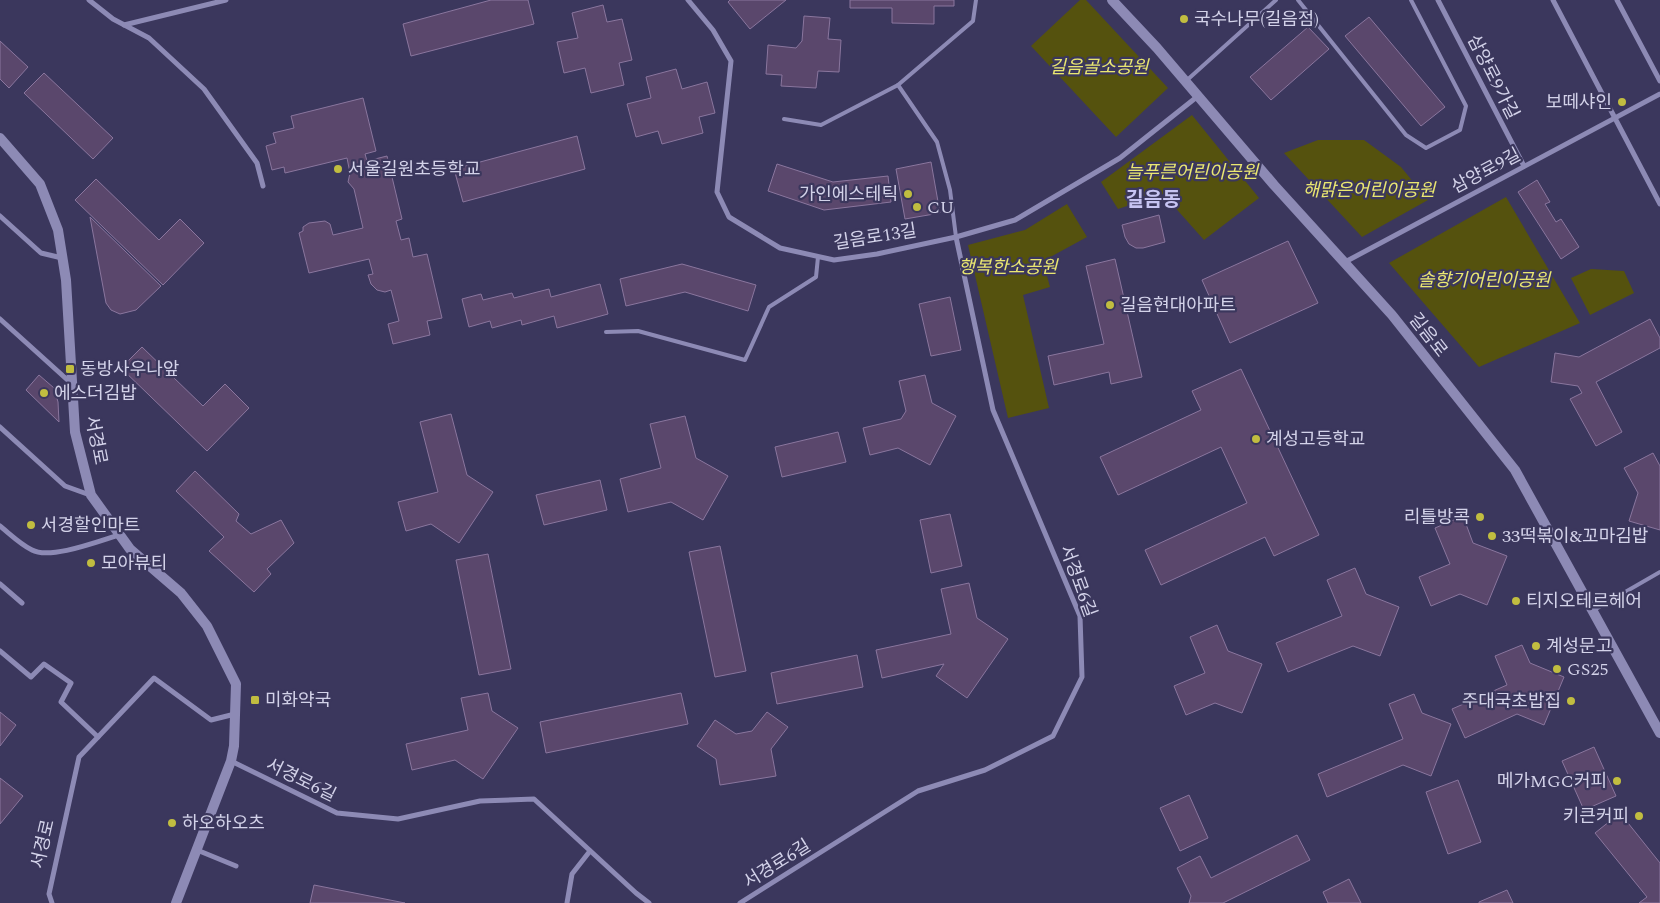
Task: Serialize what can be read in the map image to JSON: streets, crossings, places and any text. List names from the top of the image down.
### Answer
{
  "streets": {
    "street": [
      "삼양로9가길",
      "삼양로9길",
      "길음로13길",
      "길음로",
      "서경로",
      "서경로6길"
    ]
  },
  "crossings": [
    ["삼양로9가길", "삼양로9길"],
    ["삼양로9길", "길음로"],
    ["길음로13길", "길음로"],
    ["길음로13길", "서경로6길"],
    ["서경로", "서경로6길"]
  ],
  "districts": ["길음동"],
  "parks": [
    "길음골소공원",
    "늘푸른어린이공원",
    "해맑은어린이공원",
    "행복한소공원",
    "솔향기어린이공원"
  ],
  "places": {
    "other": [
      "국수나무(길음점)",
      "보떼샤인",
      "서울길원초등학교",
      "가인에스테틱",
      "CU",
      "길음현대아파트",
      "에스더김밥",
      "계성고등학교",
      "리틀방콕",
      "서경할인마트",
      "33떡볶이&꼬마김밥",
      "모아뷰티",
      "티지오테르헤어",
      "계성문고",
      "GS25",
      "주대국초밥집",
      "메가MGC커피",
      "키큰커피",
      "하오하오츠"
    ],
    "transit": ["동방사우나앞", "미화약국"]
  }
}
